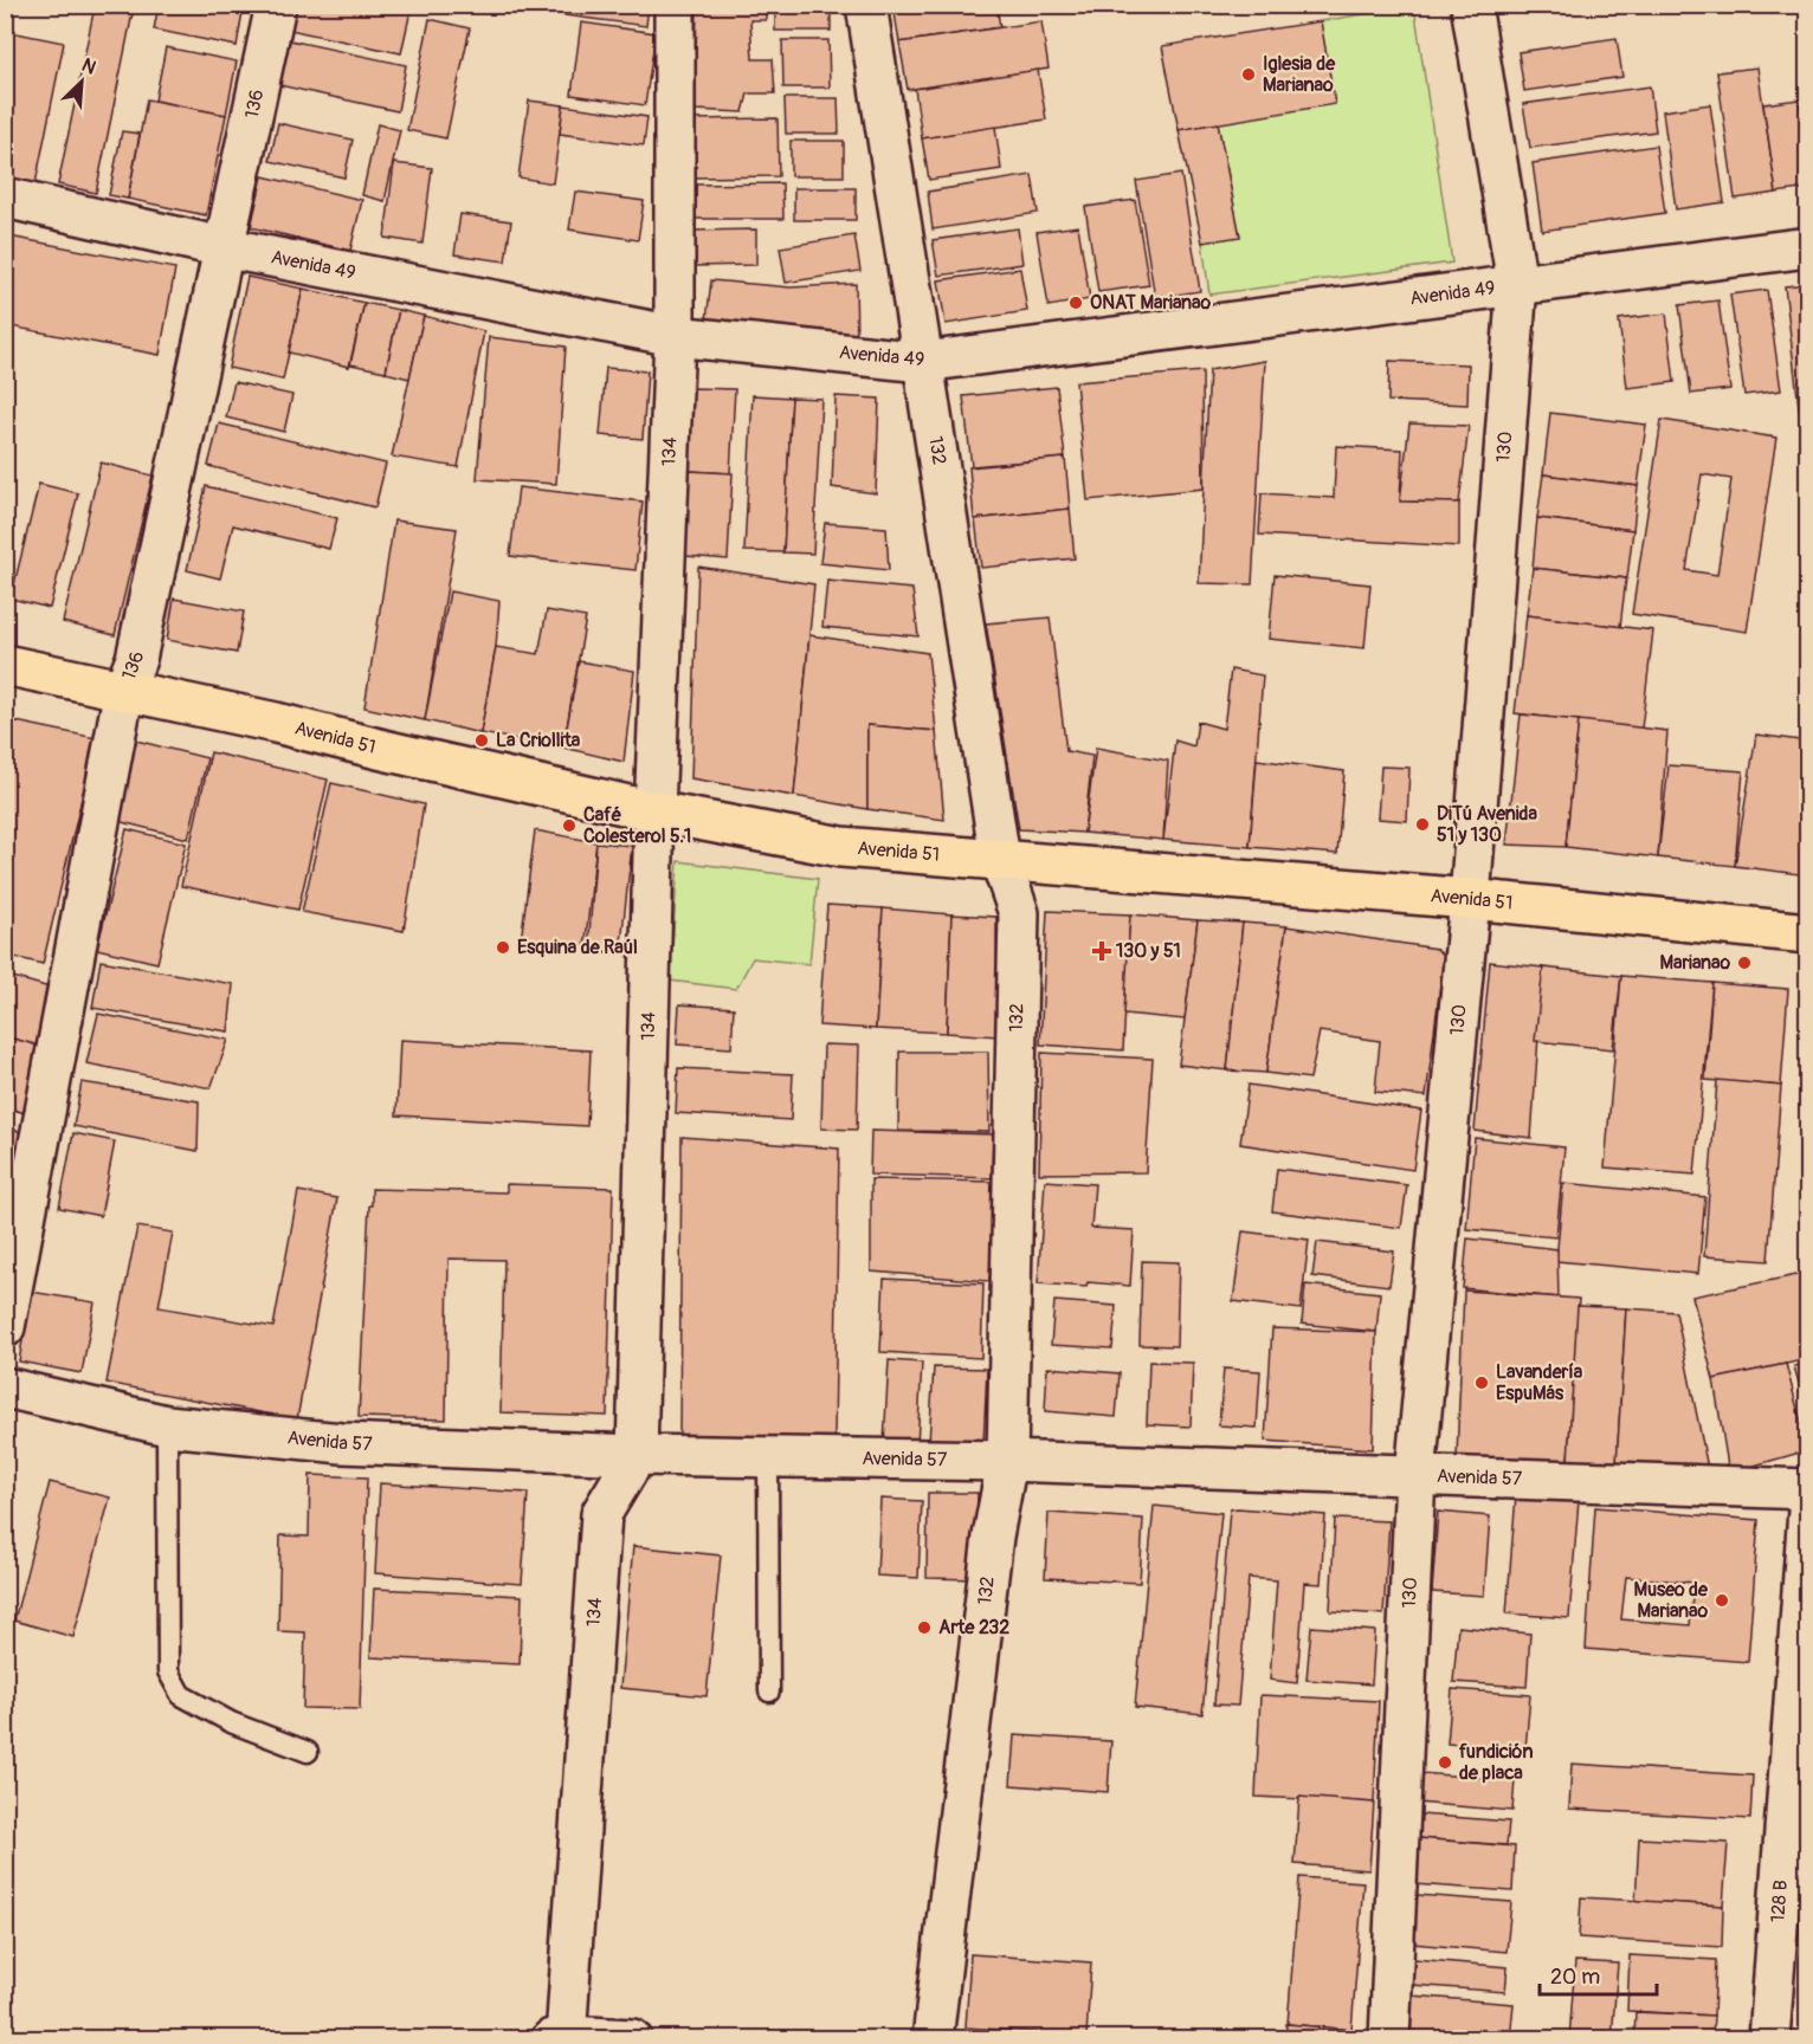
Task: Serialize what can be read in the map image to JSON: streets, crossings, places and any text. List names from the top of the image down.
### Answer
{
  "streets": {
    "main road": ["Avenida 51"],
    "street": [
      "136",
      "Avenida 49",
      "130",
      "132",
      "134",
      "Avenida 57",
      "128 B"
    ]
  },
  "crossings": [
    ["136", "Avenida 49"],
    ["136", "Avenida 51"],
    ["Avenida 49", "130"],
    ["Avenida 49", "132"],
    ["Avenida 49", "134"],
    ["130", "Avenida 51"],
    ["130", "Avenida 57"],
    ["132", "Avenida 51"],
    ["132", "Avenida 57"],
    ["134", "Avenida 51"],
    ["134", "Avenida 57"]
  ],
  "places": {
    "other": [
      "Iglesia de Marianao",
      "ONAT Marianao",
      "La Criollita",
      "DiTú Avenida 51 y 130",
      "Café Colesterol 5.1",
      "Esquina de Raúl",
      "Marianao",
      "Lavandería EspuMás",
      "Museo de Marianao",
      "Arte 232",
      "fundición de placa"
    ],
    "health": ["130 y 51"]
  },
  "scale_bar": "20 m",
  "north": "top right"
}
